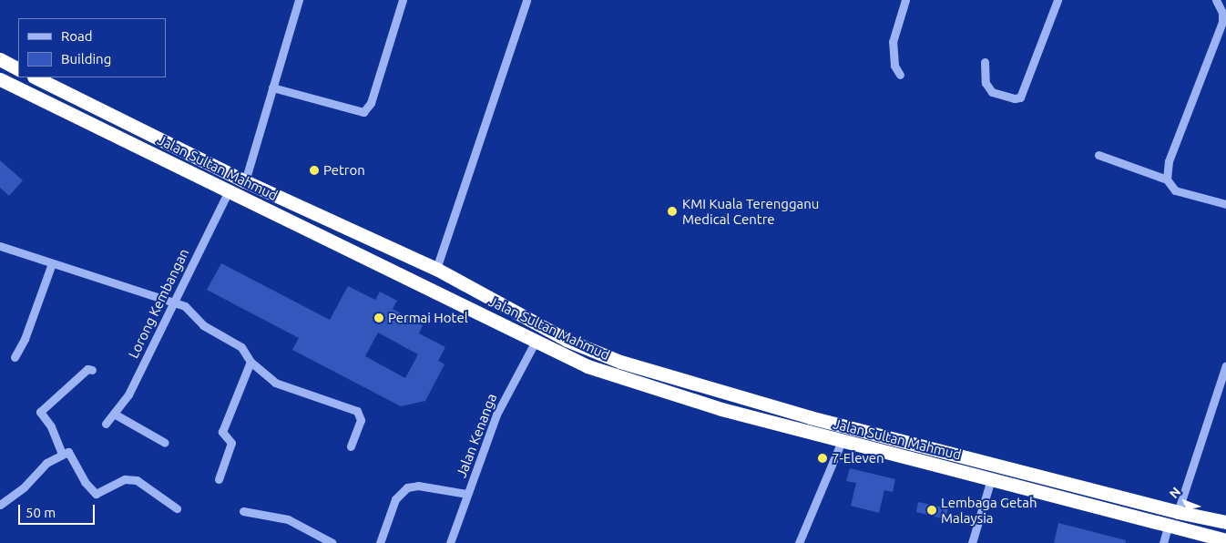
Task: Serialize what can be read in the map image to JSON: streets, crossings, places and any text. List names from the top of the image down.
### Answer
{
  "streets": {
    "highway": ["Jalan Sultan Mahmud"],
    "street": ["Lorong Kembangan", "Jalan Kenanga"]
  },
  "crossings": [
    ["Jalan Sultan Mahmud", "Lorong Kembangan"],
    ["Jalan Sultan Mahmud", "Jalan Kenanga"]
  ],
  "places": [
    "Petron",
    "KMI Kuala Terengganu Medical Centre",
    "Permai Hotel",
    "7-Eleven",
    "Lembaga Getah Malaysia"
  ],
  "legend": ["Road", "Building"],
  "scale_bar": "50 m",
  "north": "top left"
}
